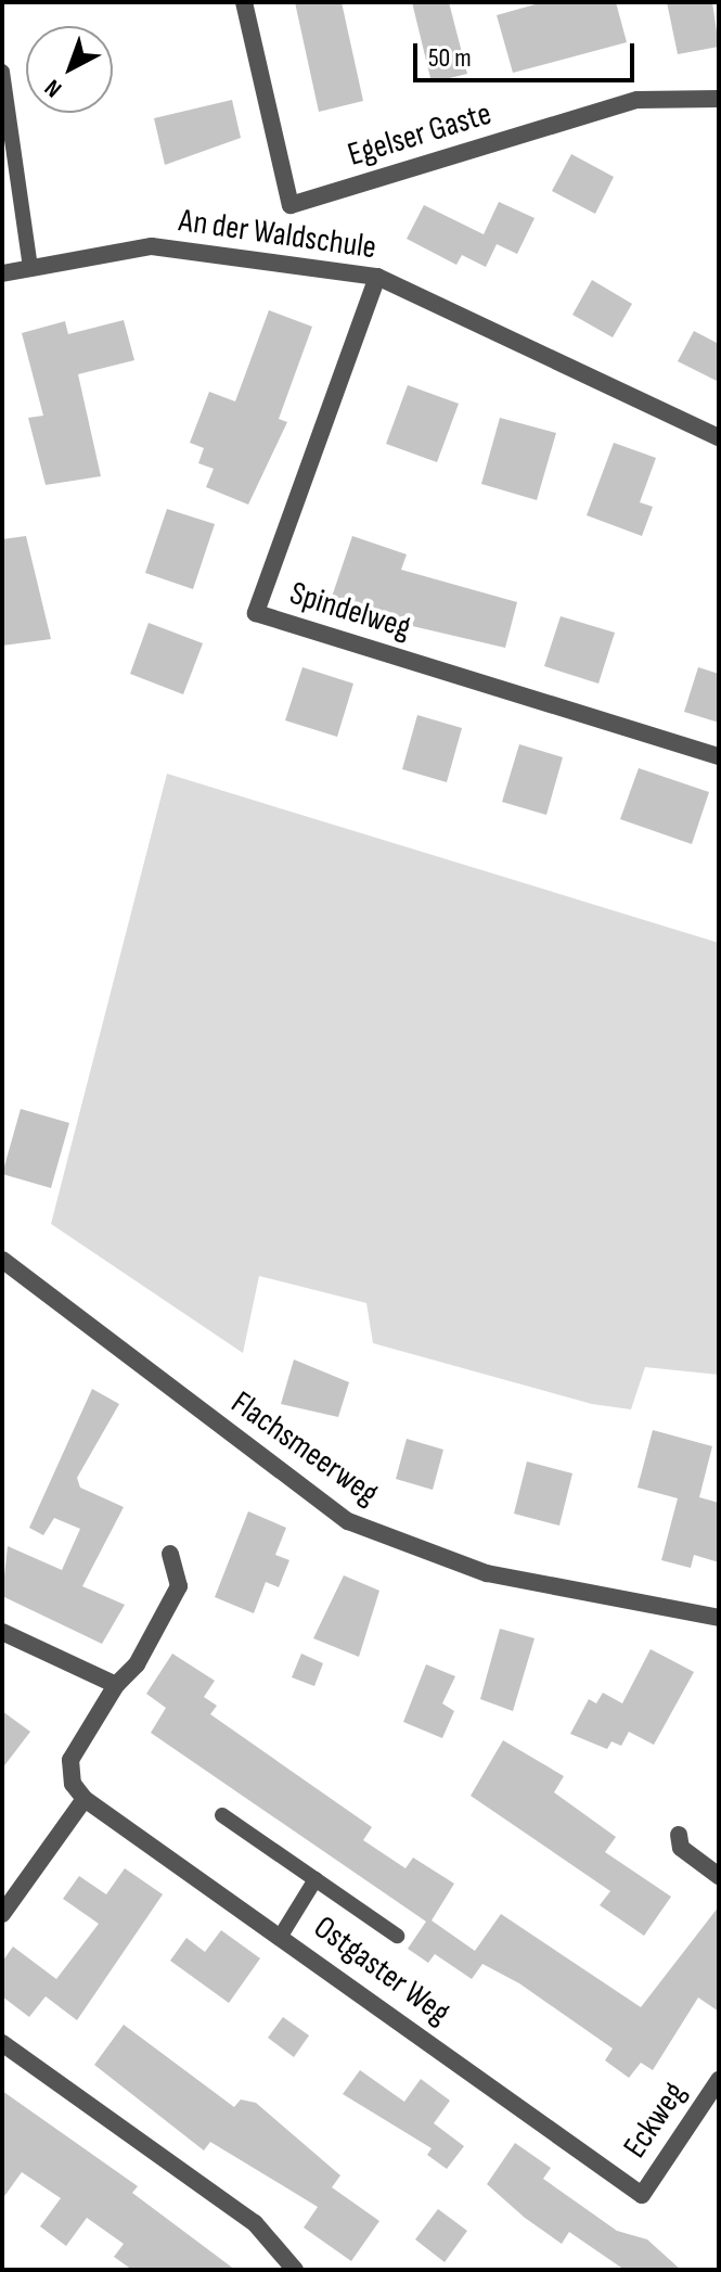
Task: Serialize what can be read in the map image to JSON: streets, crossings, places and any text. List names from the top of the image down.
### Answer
{
  "streets": {
    "street": [
      "Egelser Gaste",
      "An der Waldschule",
      "Spindelweg",
      "Flachsmeerweg",
      "Ostgaster Weg",
      "Eckweg"
    ]
  },
  "crossings": [
    ["An der Waldschule", "Spindelweg"],
    ["Ostgaster Weg", "Eckweg"]
  ],
  "scale_bar": "50 m",
  "north": "bottom left"
}
